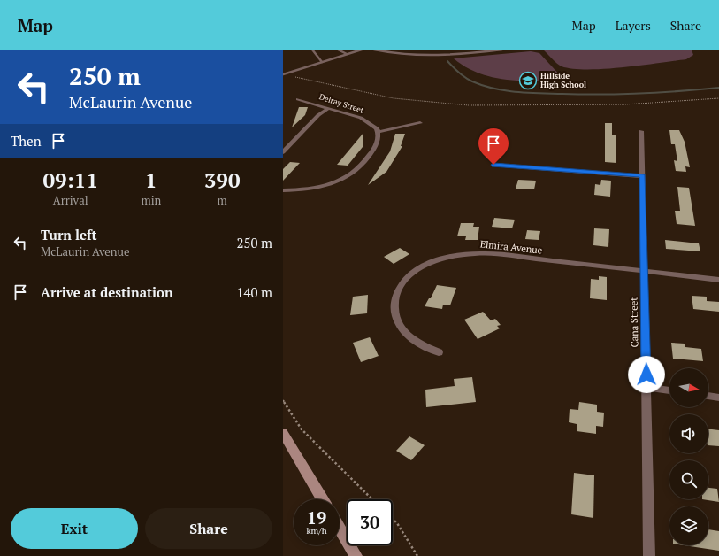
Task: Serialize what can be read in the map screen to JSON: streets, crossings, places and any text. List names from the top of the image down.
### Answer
{
  "streets": {
    "street": ["Delray Street", "Elmira Avenue", "Cana Street"]
  },
  "crossings": [
    ["Elmira Avenue", "Cana Street"]
  ],
  "places": {
    "school or university": ["Hillside High School"]
  },
  "north": "right",
  "page": {
    "header": "Map",
    "nav": ["Map", "Layers", "Share"],
    "turn": ["250 m", "McLaurin Avenue"],
    "then": "Then",
    "eta": [
      "09:11",
      "Arrival",
      "1",
      "min",
      "390",
      "m"
    ],
    "list": [
      {
        "name": "Turn left",
        "note": "McLaurin Avenue",
        "value": "250 m"
      },
      {
        "name": "Arrive at destination",
        "value": "140 m"
      }
    ],
    "speed": "19 km/h",
    "limit": "30",
    "buttons": ["Exit", "Share"]
  }
}
